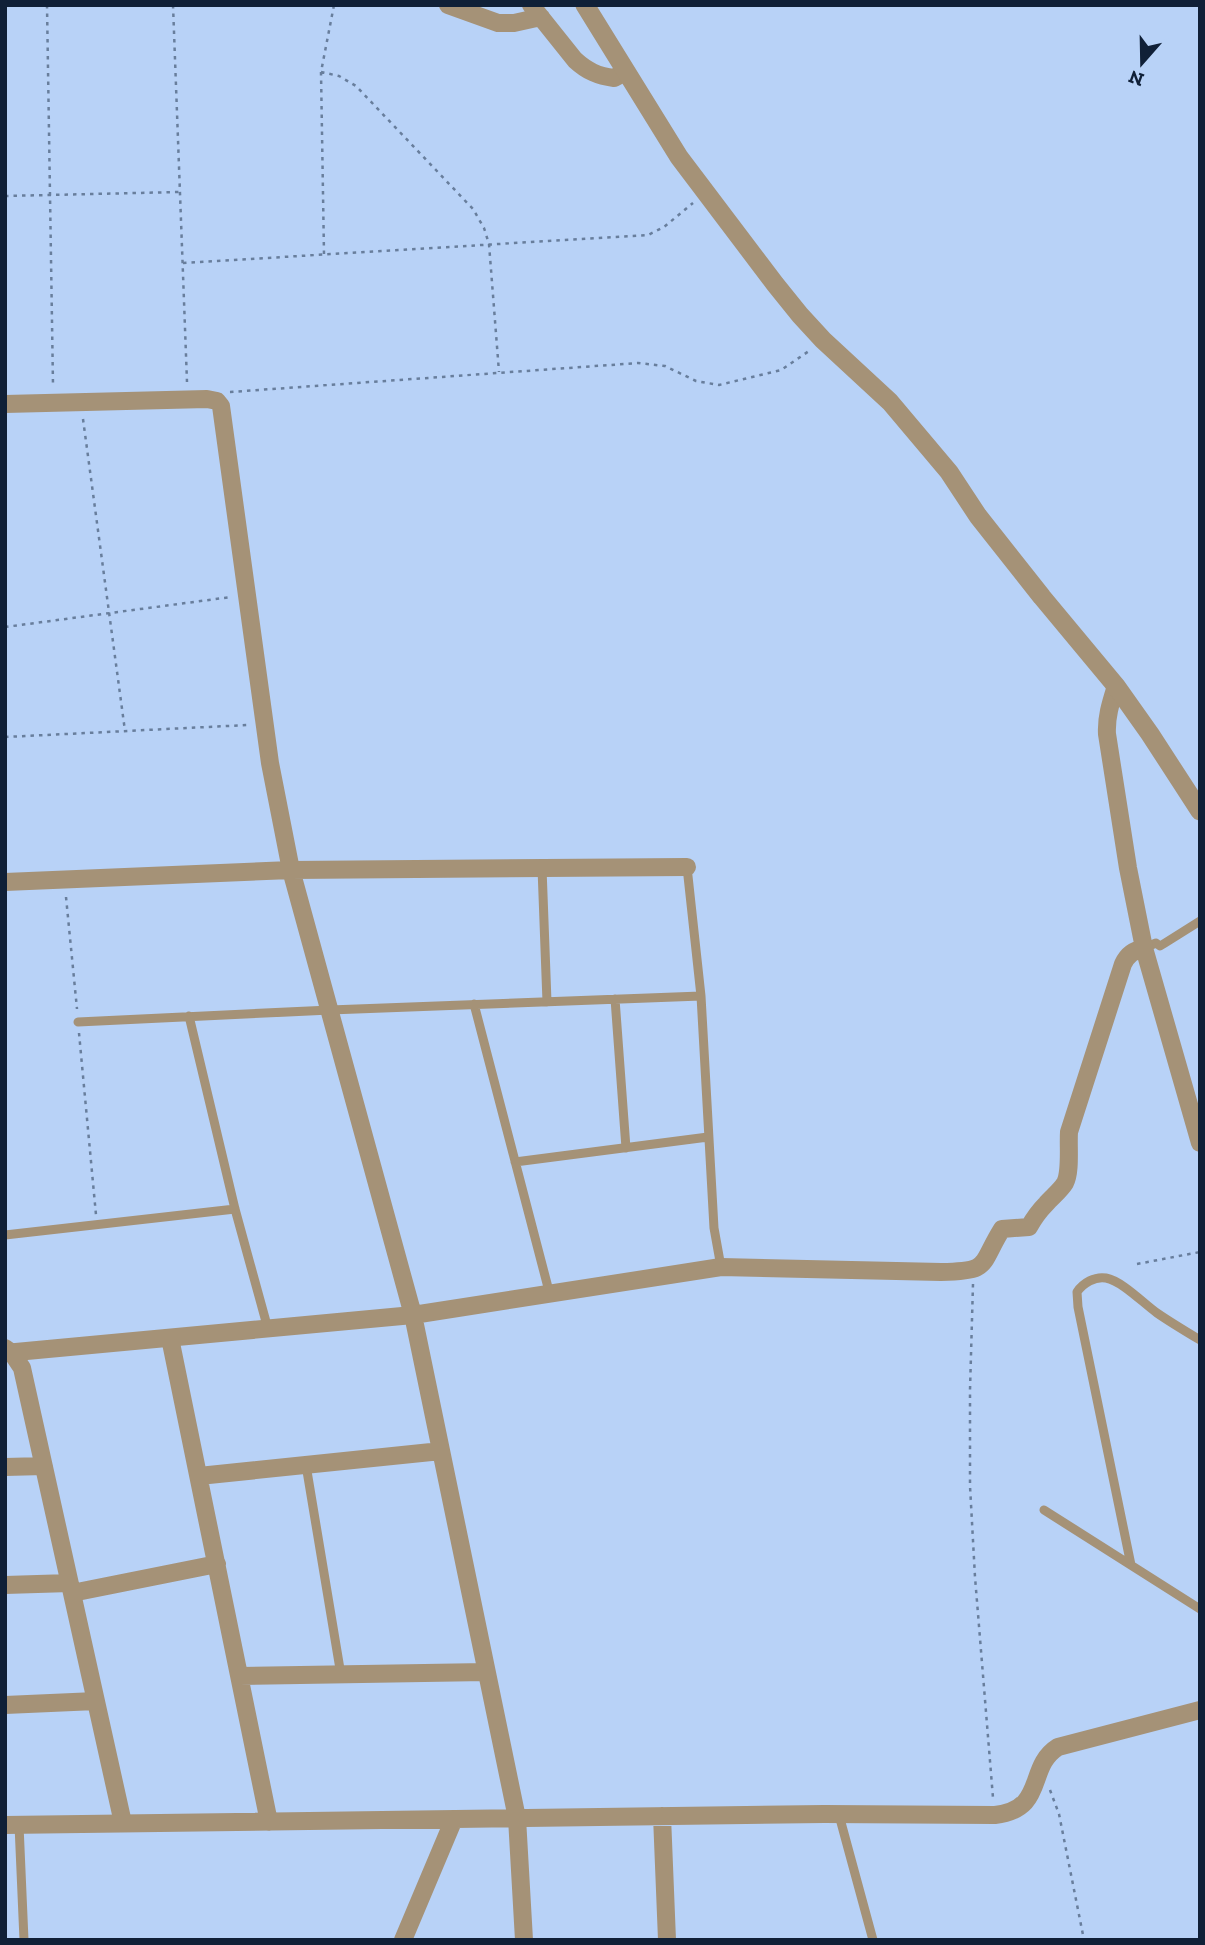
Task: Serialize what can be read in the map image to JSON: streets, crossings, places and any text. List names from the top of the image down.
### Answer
{
  "north": "bottom"
}
